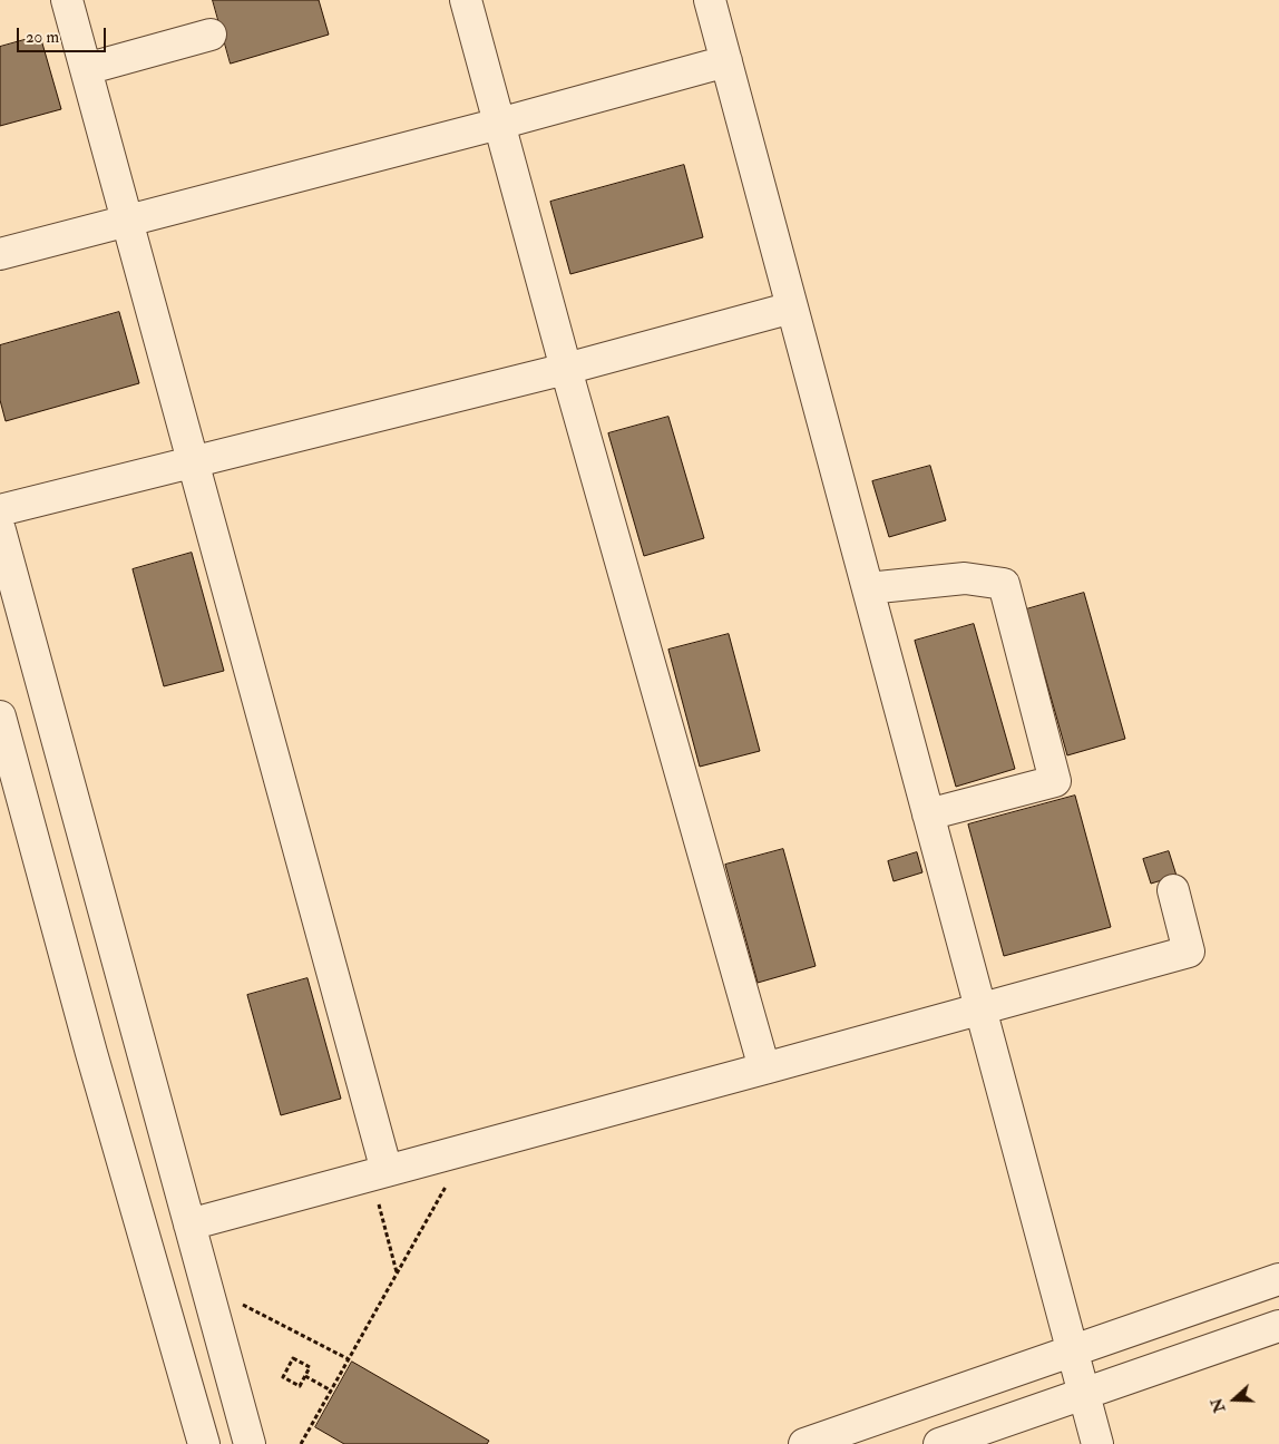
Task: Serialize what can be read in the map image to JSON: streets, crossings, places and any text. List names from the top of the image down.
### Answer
{
  "scale_bar": "20 m",
  "north": "left"
}
